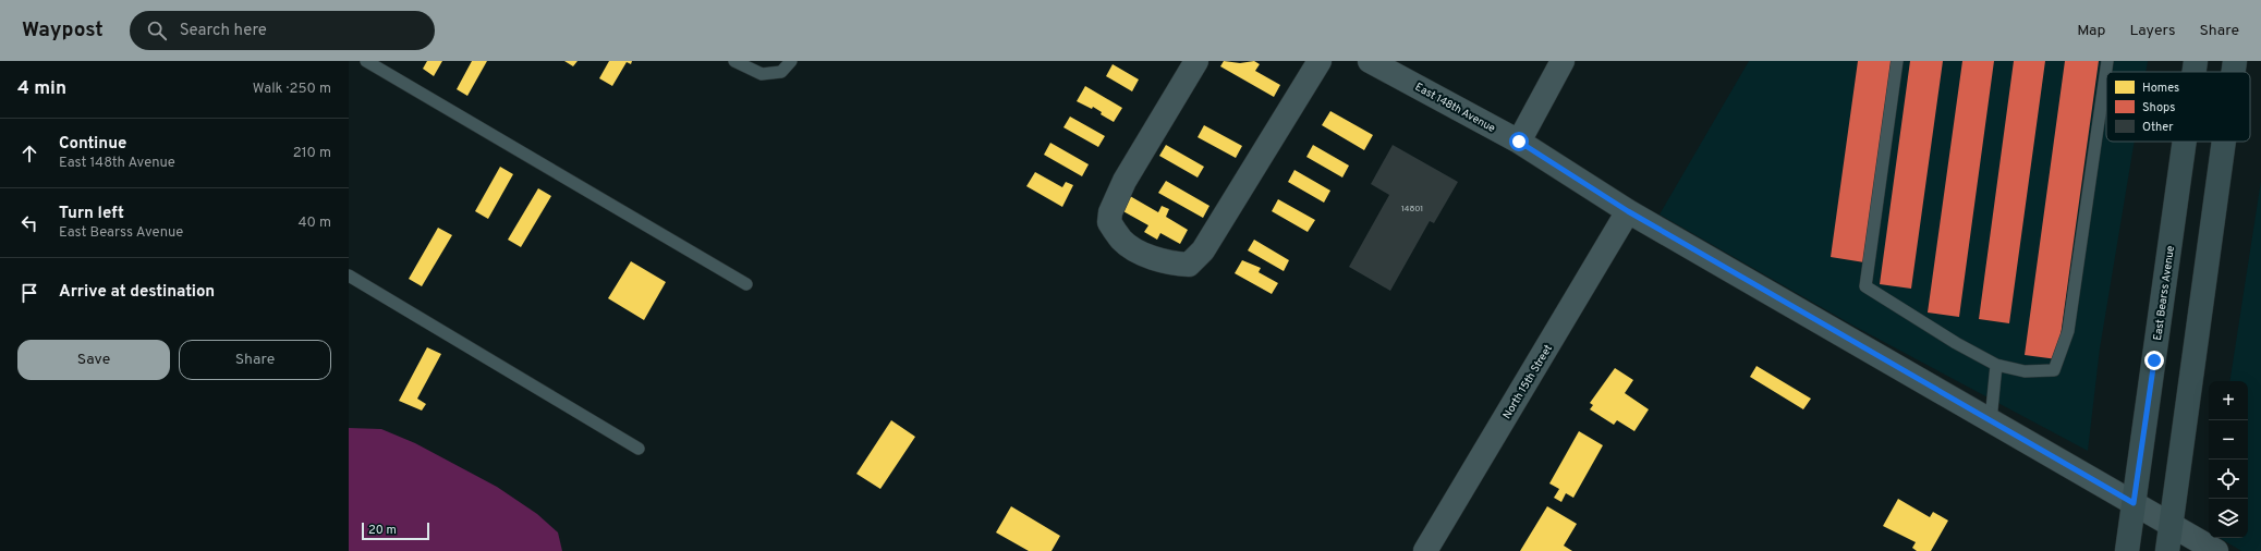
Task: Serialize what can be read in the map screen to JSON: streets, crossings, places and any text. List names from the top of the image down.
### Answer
{
  "streets": {
    "main road": ["East Bearss Avenue"],
    "street": ["East 148th Avenue", "North 15th Street"]
  },
  "crossings": [
    ["East 148th Avenue", "East Bearss Avenue"],
    ["East 148th Avenue", "North 15th Street"]
  ],
  "house_numbers": ["14801"],
  "legend": ["Homes", "Shops", "Other"],
  "scale_bar": "20 m",
  "page": {
    "header": "Waypost",
    "search": "Search here",
    "nav": ["Map", "Layers", "Share"],
    "heading": ["4 min", "Walk · 250 m"],
    "list": [
      ["Continue", "East 148th Avenue", "210 m"],
      ["Turn left", "East Bearss Avenue", "40 m"],
      "Arrive at destination"
    ],
    "buttons": ["Save", "Share"],
    "map_buttons": ["+", "−"],
    "scale": "20 m"
  }
}
